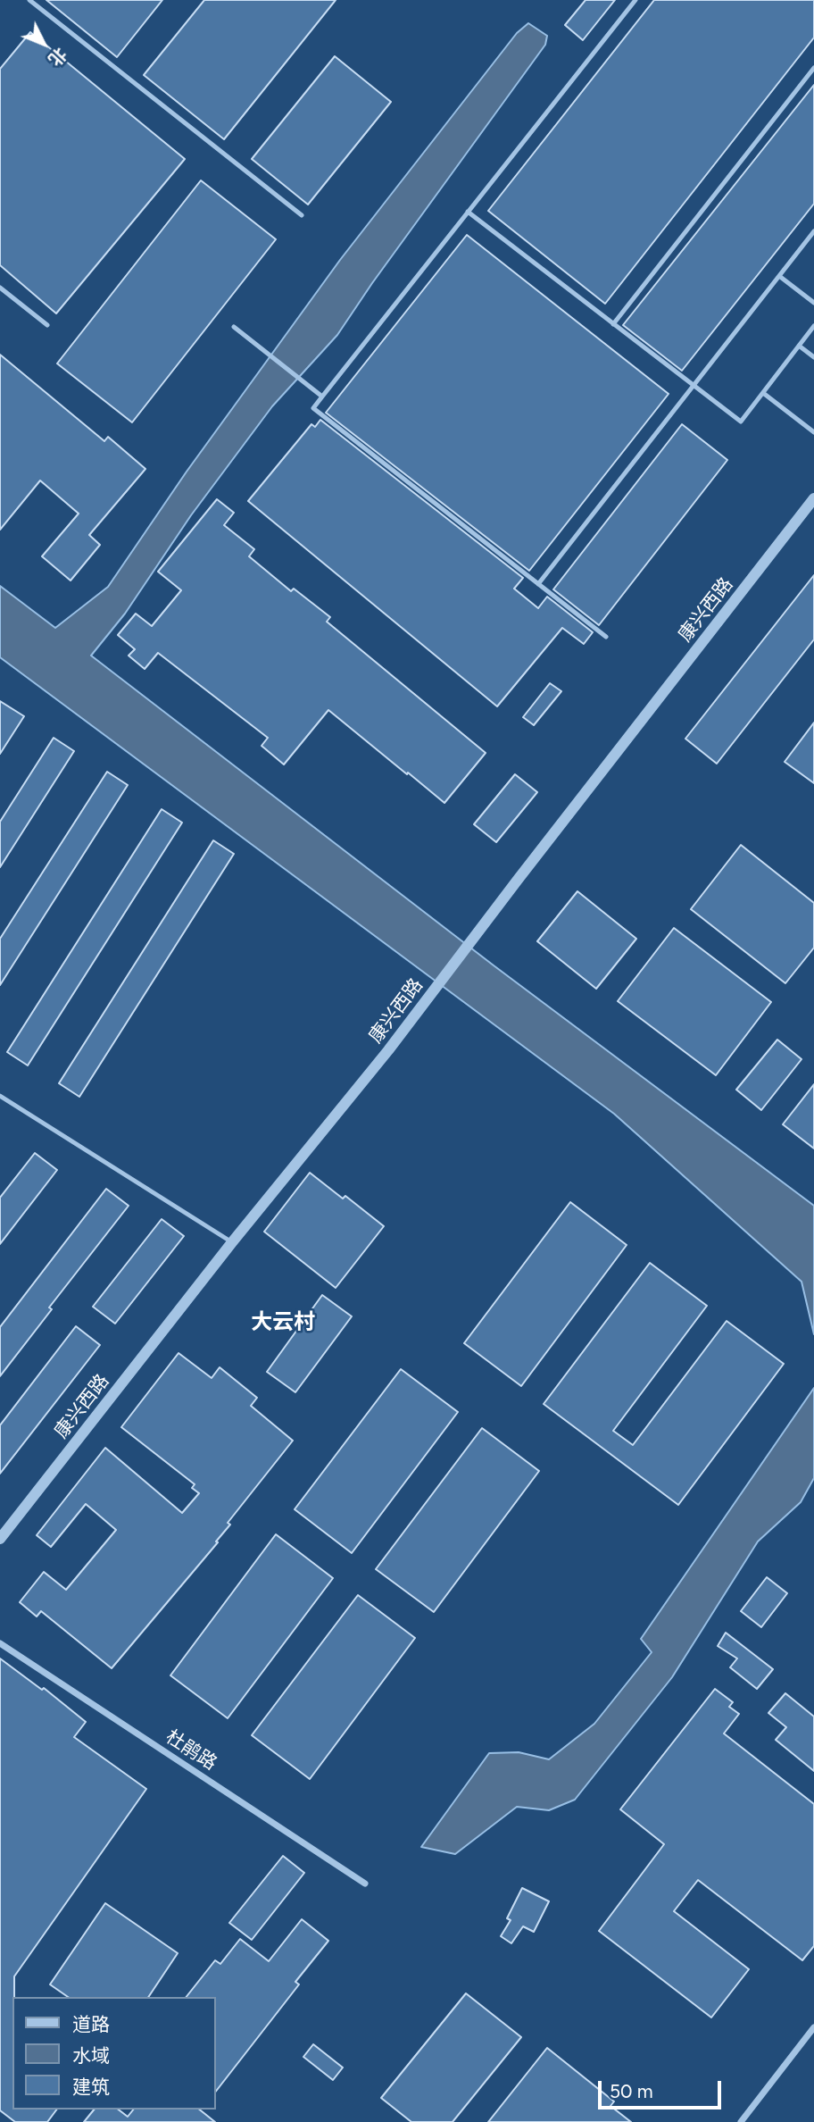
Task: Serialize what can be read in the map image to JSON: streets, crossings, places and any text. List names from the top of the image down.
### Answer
{
  "streets": {
    "street": ["康兴西路", "杜鹃路"]
  },
  "districts": ["大云村"],
  "legend": ["道路", "水域", "建筑"],
  "scale_bar": "50 m",
  "north": "bottom right"
}
